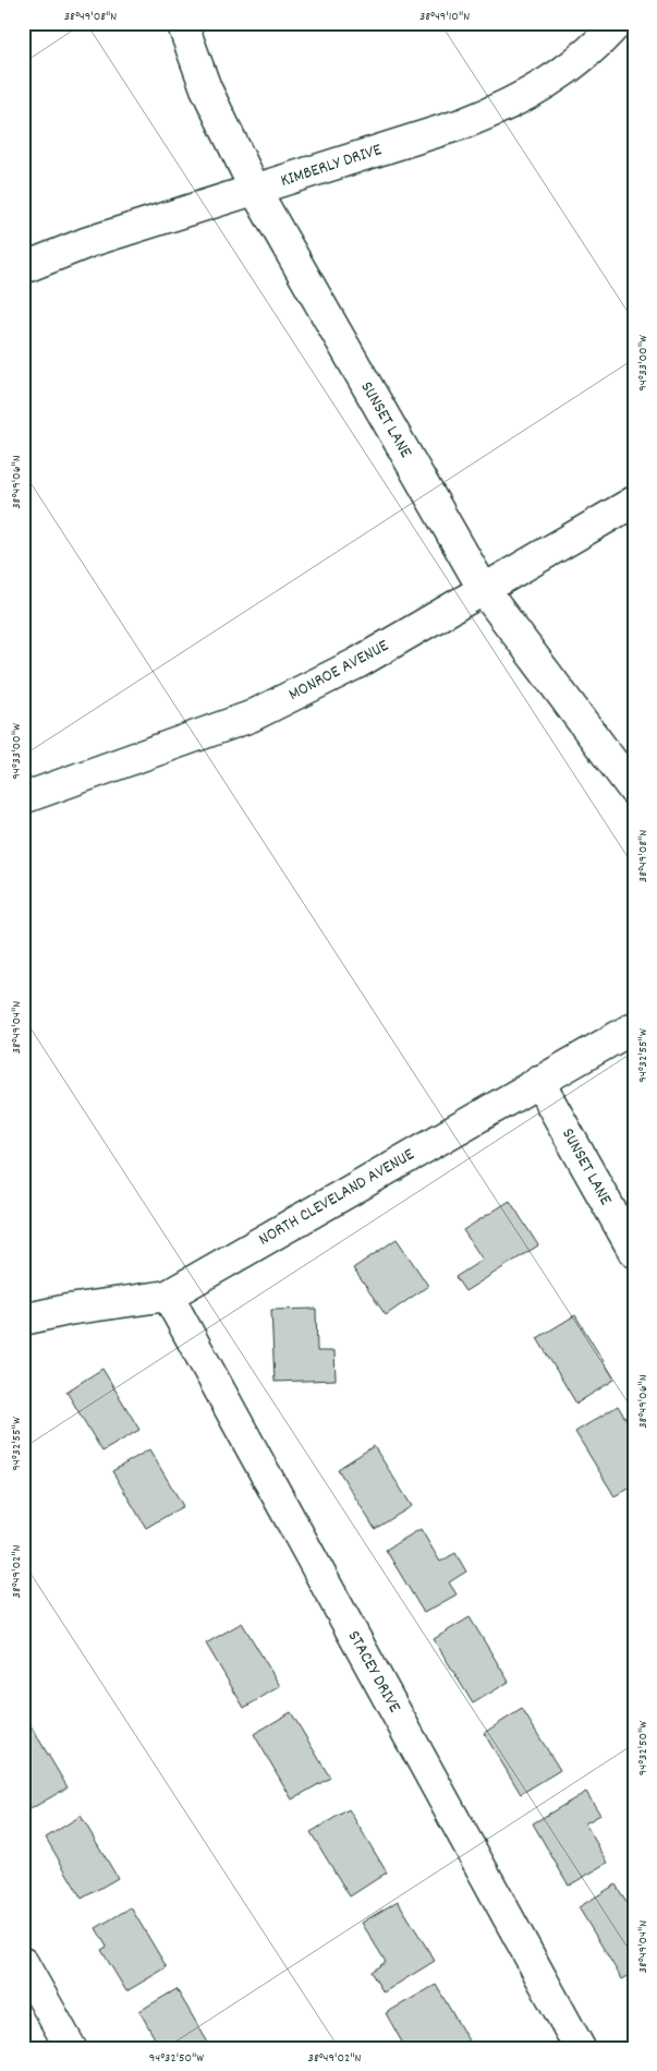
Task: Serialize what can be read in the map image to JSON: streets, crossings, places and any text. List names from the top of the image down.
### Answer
{
  "streets": {
    "street": [
      "KIMBERLY DRIVE",
      "SUNSET LANE",
      "MONROE AVENUE",
      "NORTH CLEVELAND AVENUE",
      "STACEY DRIVE"
    ]
  },
  "crossings": [
    ["KIMBERLY DRIVE", "SUNSET LANE"],
    ["SUNSET LANE", "MONROE AVENUE"],
    ["SUNSET LANE", "NORTH CLEVELAND AVENUE"],
    ["NORTH CLEVELAND AVENUE", "STACEY DRIVE"]
  ],
  "coordinates": [
    "38°49'08\"N",
    "38°49'10\"N",
    "94°33'00\"W",
    "38°49'06\"N",
    "38°49'04\"N",
    "94°32'55\"W",
    "38°49'02\"N",
    "94°32'50\"W"
  ]
}
